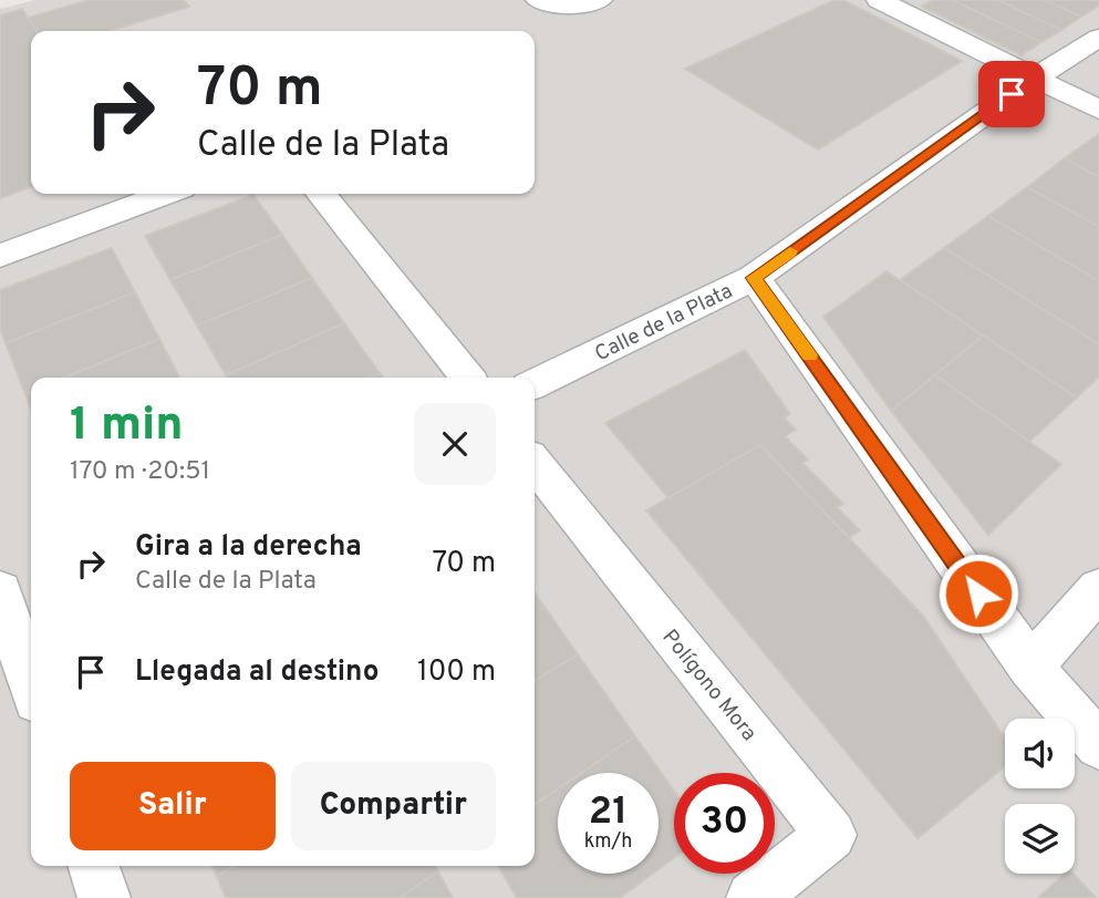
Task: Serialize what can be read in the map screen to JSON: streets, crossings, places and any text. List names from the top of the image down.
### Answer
{
  "streets": {
    "street": ["Calle de la Plata", "Polígono Mora"]
  },
  "page": {
    "turn": ["70 m", "Calle de la Plata"],
    "heading": ["1 min", "170 m · 20:51"],
    "list": [
      {
        "name": "Gira a la derecha",
        "note": "Calle de la Plata",
        "value": "70 m"
      },
      {
        "name": "Llegada al destino",
        "value": "100 m"
      }
    ],
    "buttons": ["Salir", "Compartir"],
    "speed": "21 km/h",
    "limit": "30"
  }
}
